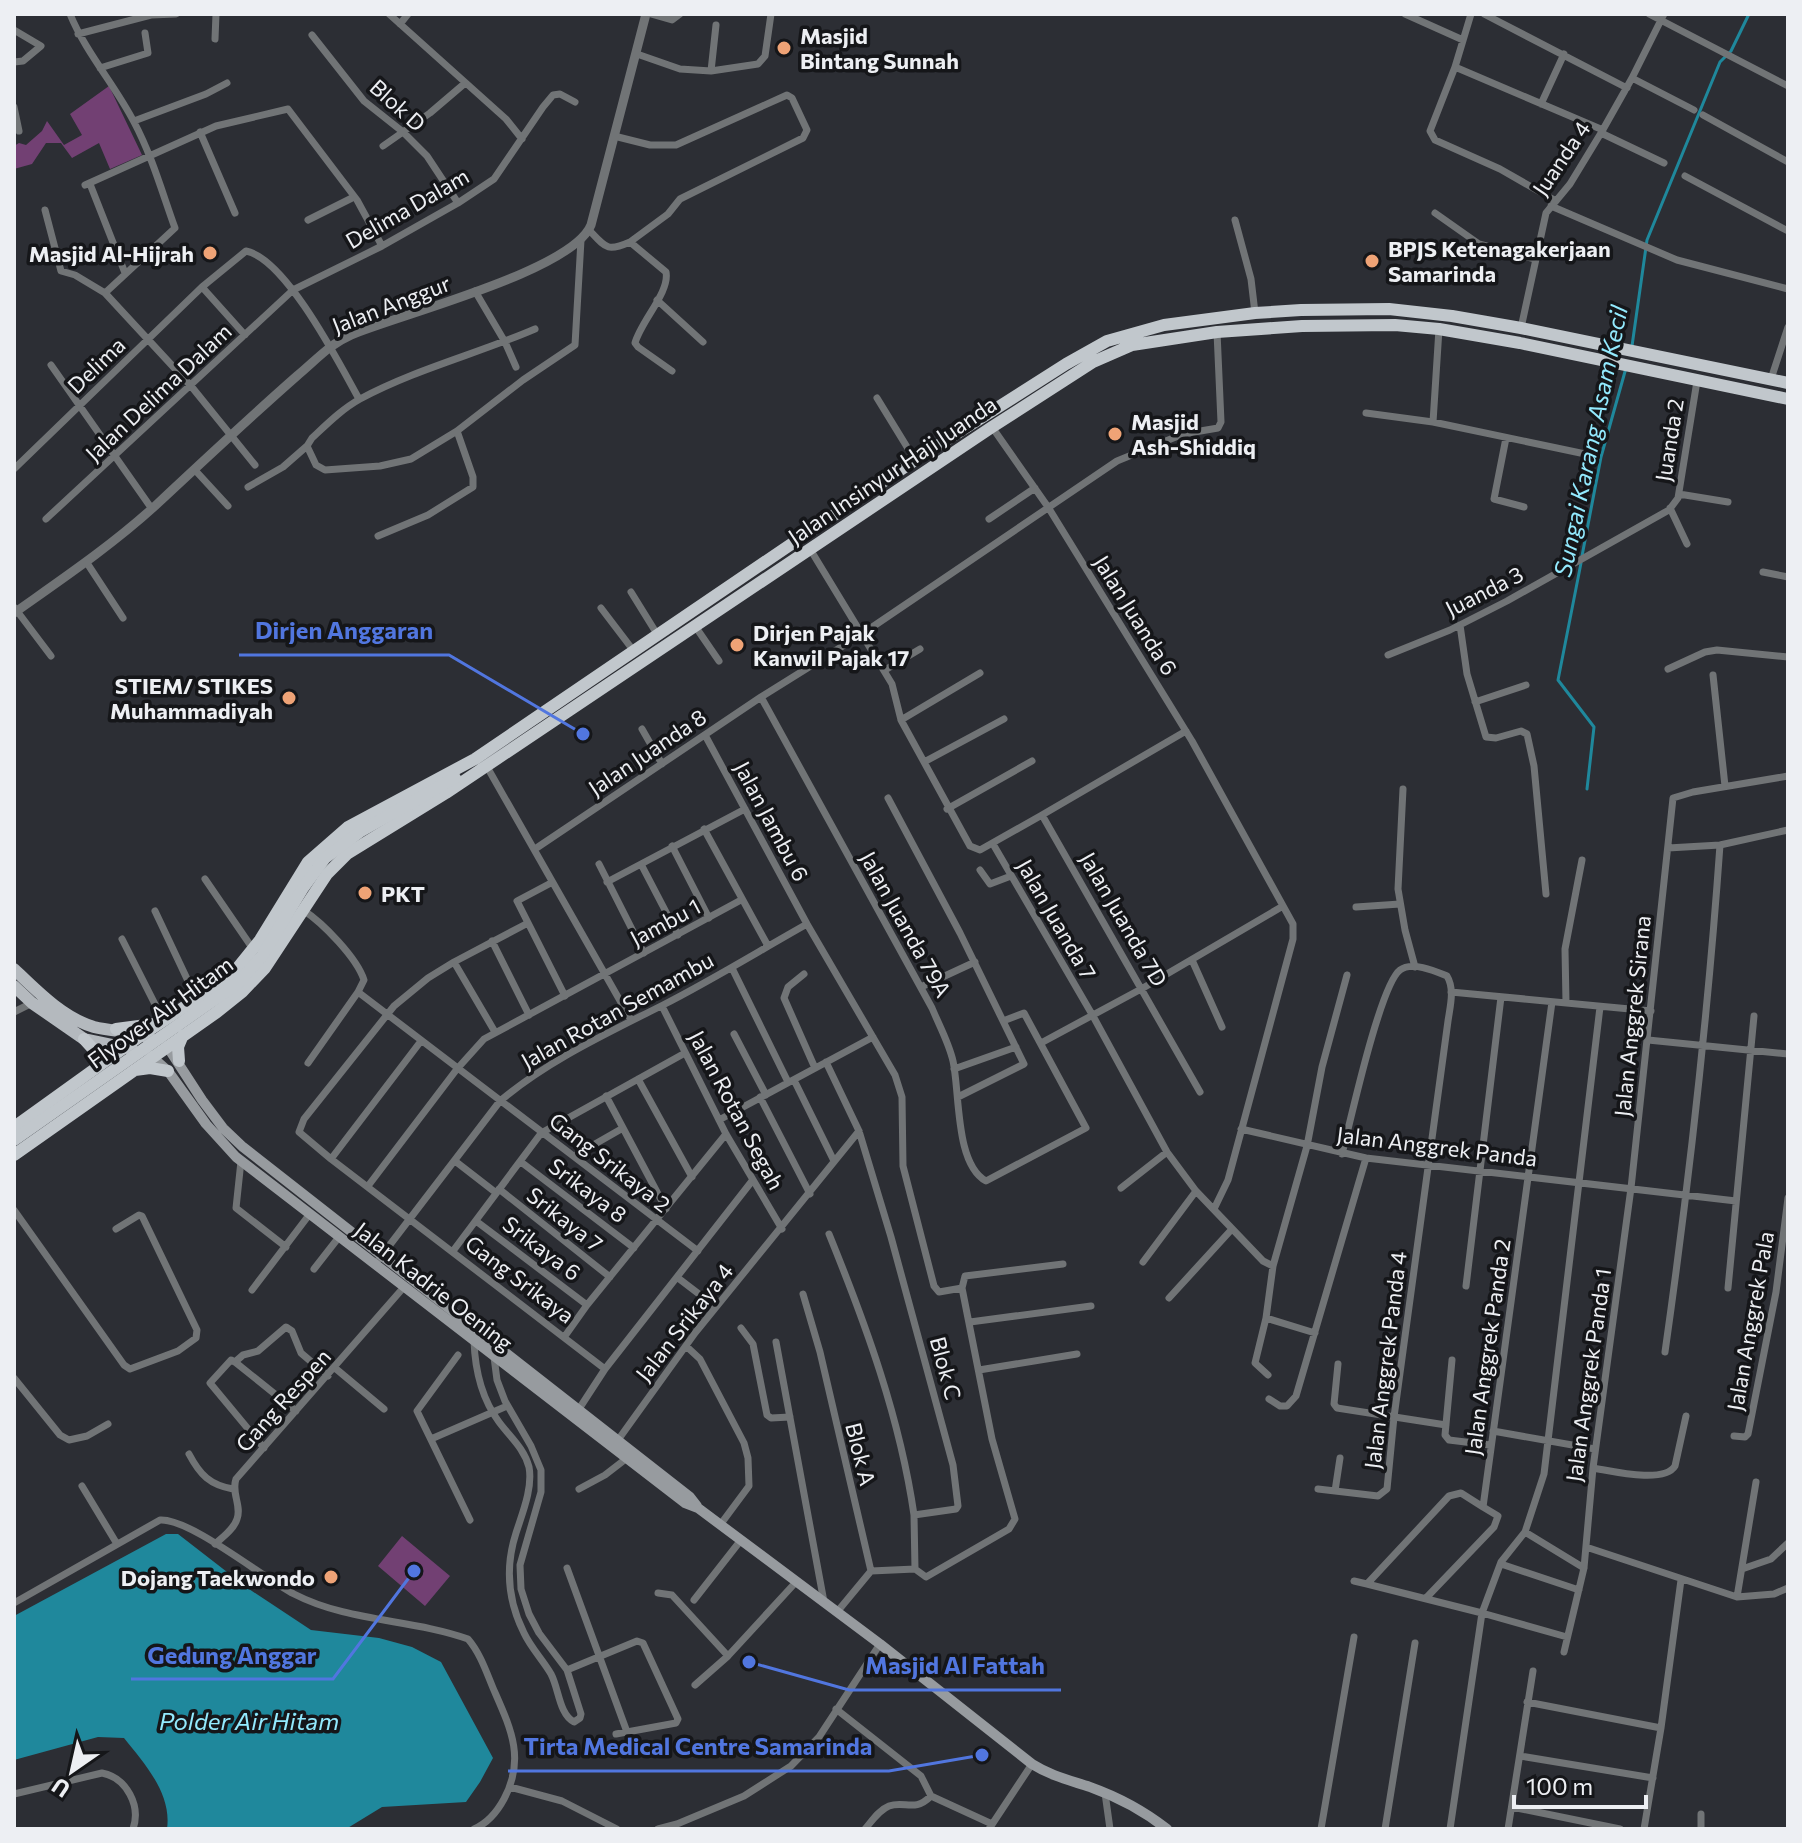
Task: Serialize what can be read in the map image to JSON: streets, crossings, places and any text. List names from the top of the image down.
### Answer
{
  "streets": {
    "highway": ["Jalan Insinyur Haji Juanda", "Flyover Air Hitam"],
    "main road": ["Jalan Kadrie Oening"],
    "street": [
      "Blok D",
      "Juanda 4",
      "Delima Dalam",
      "Jalan Anggur",
      "Delima",
      "Jalan Delima Dalam",
      "Juanda 2",
      "Juanda 3",
      "Jalan Juanda 6",
      "Jalan Juanda 8",
      "Jalan Jambu 6",
      "Jalan Juanda 7",
      "Jalan Juanda 7D",
      "Jambu 1",
      "Jalan Juanda 79A",
      "Jalan Rotan Semambu",
      "Jalan Anggrek Sirana",
      "Jalan Rotan Segah",
      "Jalan Anggrek Panda",
      "Gang Srikaya 2",
      "Srikaya 8",
      "Srikaya 7",
      "Srikaya 6",
      "Gang Srikaya",
      "Jalan Anggrek Pala",
      "Jalan Srikaya 4",
      "Jalan Anggrek Panda 2",
      "Jalan Anggrek Panda 4",
      "Blok C",
      "Jalan Anggrek Panda 1",
      "Gang Respen",
      "Blok A"
    ]
  },
  "crossings": [
    ["Blok D", "Delima Dalam"],
    ["Juanda 4", "Jalan Insinyur Haji Juanda"],
    ["Delima Dalam", "Delima"],
    ["Delima Dalam", "Jalan Delima Dalam"],
    ["Delima", "Jalan Delima Dalam"],
    ["Juanda 2", "Jalan Insinyur Haji Juanda"],
    ["Juanda 2", "Juanda 3"],
    ["Jalan Insinyur Haji Juanda", "Jalan Juanda 6"],
    ["Jalan Insinyur Haji Juanda", "Jalan Juanda 7"],
    ["Jalan Insinyur Haji Juanda", "Flyover Air Hitam"],
    ["Jalan Insinyur Haji Juanda", "Jalan Kadrie Oening"],
    ["Jalan Juanda 6", "Jalan Anggrek Panda"],
    ["Jalan Juanda 8", "Jalan Jambu 6"],
    ["Jalan Juanda 8", "Jalan Juanda 7"],
    ["Jalan Juanda 8", "Jalan Juanda 79A"],
    ["Jalan Jambu 6", "Jalan Rotan Semambu"],
    ["Jambu 1", "Gang Srikaya 2"],
    ["Jambu 1", "Gang Srikaya"],
    ["Jalan Rotan Semambu", "Jalan Rotan Segah"],
    ["Jalan Rotan Semambu", "Gang Srikaya 2"],
    ["Jalan Rotan Semambu", "Srikaya 7"],
    ["Jalan Rotan Semambu", "Gang Srikaya"],
    ["Jalan Rotan Semambu", "Jalan Kadrie Oening"],
    ["Jalan Anggrek Sirana", "Jalan Anggrek Panda"],
    ["Jalan Anggrek Sirana", "Jalan Anggrek Panda 1"],
    ["Jalan Rotan Segah", "Jalan Srikaya 4"],
    ["Jalan Anggrek Panda", "Jalan Anggrek Panda 2"],
    ["Jalan Anggrek Panda", "Jalan Anggrek Panda 4"],
    ["Jalan Anggrek Panda", "Jalan Anggrek Panda 1"],
    ["Gang Srikaya 2", "Gang Srikaya"],
    ["Jalan Kadrie Oening", "Jalan Srikaya 4"],
    ["Jalan Kadrie Oening", "Gang Respen"],
    ["Jalan Srikaya 4", "Blok C"]
  ],
  "water": ["Sungai Karang Asam Kecil", "Polder Air Hitam"],
  "places": [
    "Masjid Bintang Sunnah",
    "Masjid Al-Hijrah",
    "BPJS Ketenagakerjaan Samarinda",
    "Masjid Ash-Shiddiq",
    "Dirjen Pajak Kanwil Pajak 17",
    "STIEM/ STIKES Muhammadiyah",
    "Dirjen Anggaran",
    "PKT",
    "Gedung Anggar",
    "Dojang Taekwondo",
    "Masjid Al Fattah",
    "Tirta Medical Centre Samarinda"
  ],
  "scale_bar": "100 m",
  "north": "bottom left"
}
